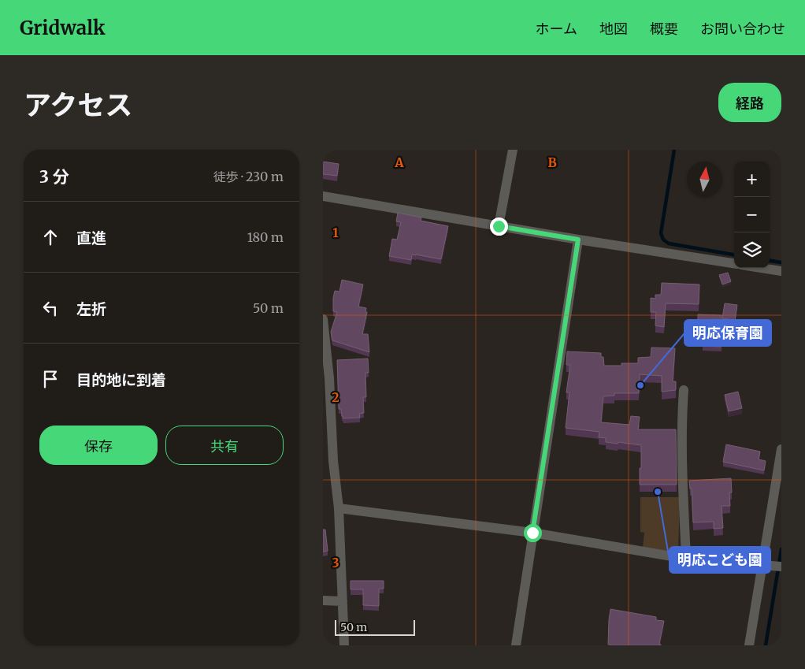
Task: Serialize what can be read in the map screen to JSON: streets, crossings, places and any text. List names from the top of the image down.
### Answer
{
  "places": ["明応保育園", "明応こども園"],
  "scale_bar": "50 m",
  "north": "top",
  "page": {
    "header": "Gridwalk",
    "nav": [
      "ホーム",
      "地図",
      "概要",
      "お問い合わせ"
    ],
    "title": "アクセス",
    "buttons": [
      "経路",
      ["保存", "共有"]
    ],
    "heading": ["3 分", "徒歩 · 230 m"],
    "map_buttons": ["+", "−"],
    "list": [
      ["直進", "180 m"],
      ["左折", "50 m"],
      "目的地に到着"
    ],
    "scale": "50 m"
  },
  "grid": {
    "columns": ["A", "B"],
    "rows": ["1", "2", "3"]
  }
}
